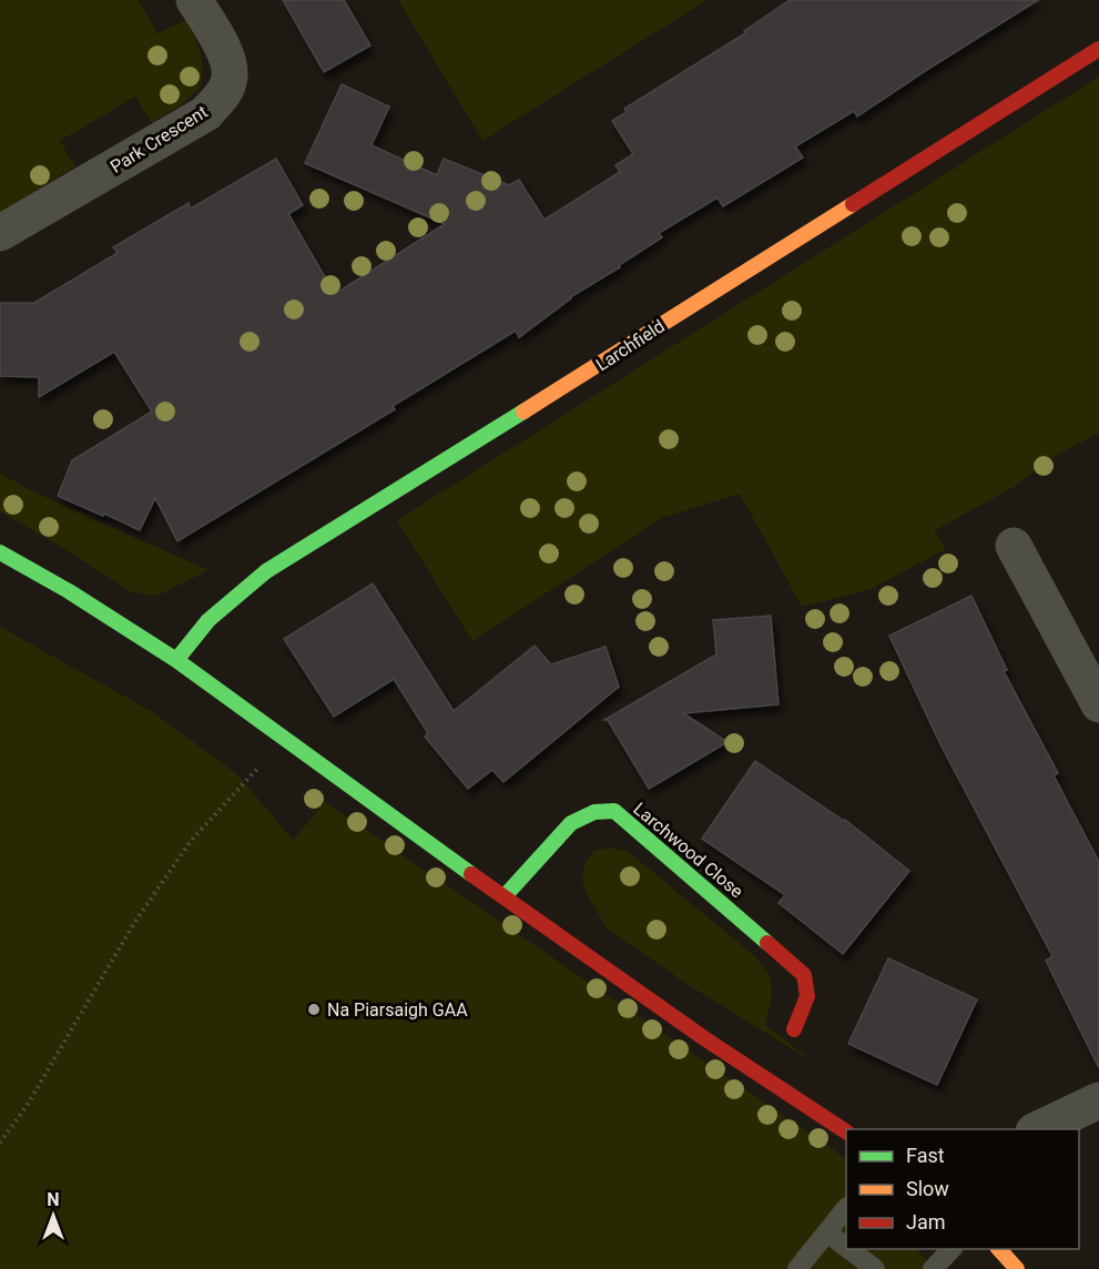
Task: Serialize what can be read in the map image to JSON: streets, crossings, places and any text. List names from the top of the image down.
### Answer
{
  "streets": {
    "street": ["Park Crescent", "Larchfield", "Larchwood Close"]
  },
  "places": ["Na Piarsaigh GAA"],
  "legend": ["Fast", "Slow", "Jam"],
  "north": "top"
}
